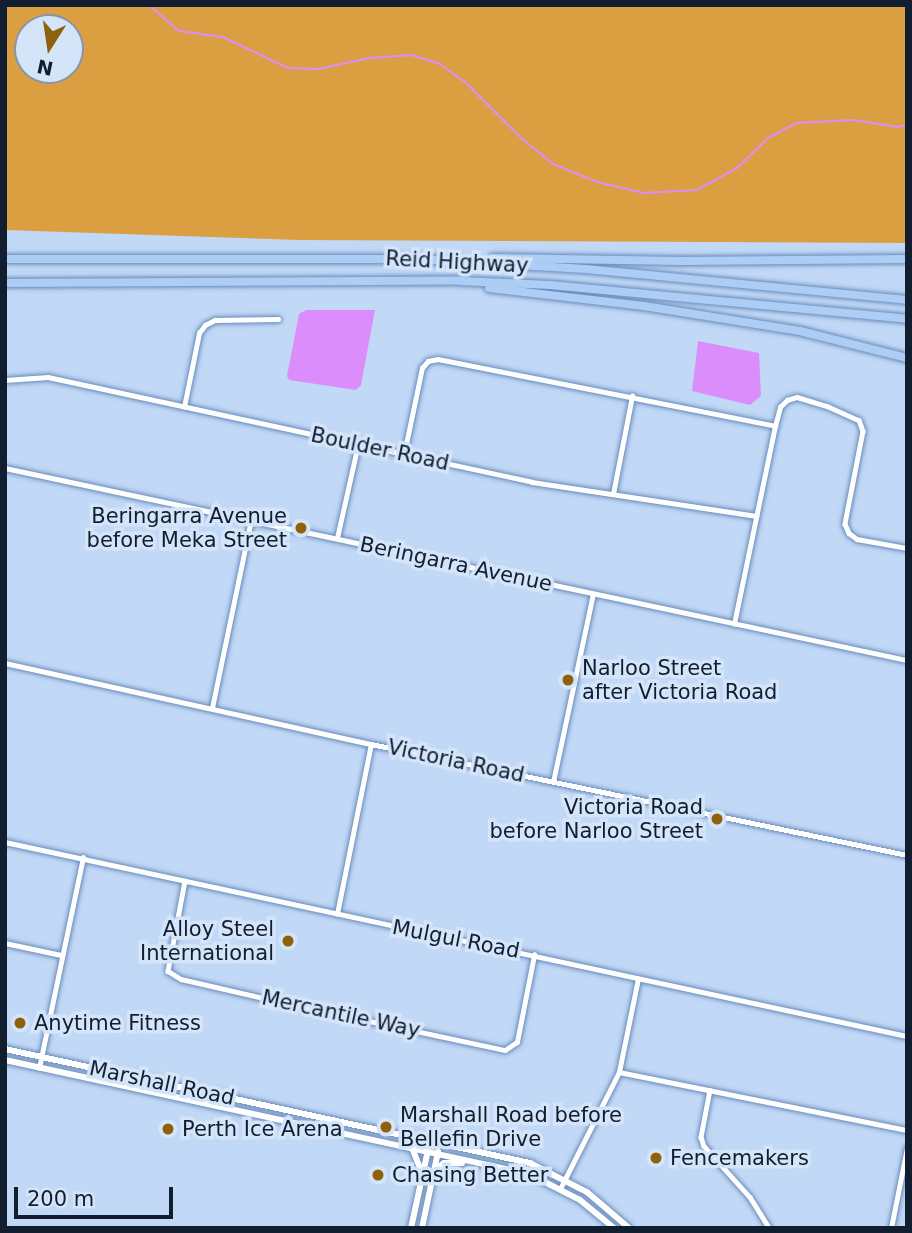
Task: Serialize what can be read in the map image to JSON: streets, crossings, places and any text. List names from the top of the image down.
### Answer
{
  "streets": {
    "highway": ["Reid Highway"],
    "main road": ["Marshall Road"],
    "street": [
      "Boulder Road",
      "Beringarra Avenue",
      "Victoria Road",
      "Mulgul Road",
      "Mercantile Way"
    ]
  },
  "crossings": [
    ["Mulgul Road", "Mercantile Way"]
  ],
  "places": [
    "Beringarra Avenue before Meka Street",
    "Narloo Street after Victoria Road",
    "Victoria Road before Narloo Street",
    "Alloy Steel International",
    "Anytime Fitness",
    "Marshall Road before Bellefin Drive",
    "Perth Ice Arena",
    "Fencemakers",
    "Chasing Better"
  ],
  "scale_bar": "200 m",
  "north": "bottom"
}
